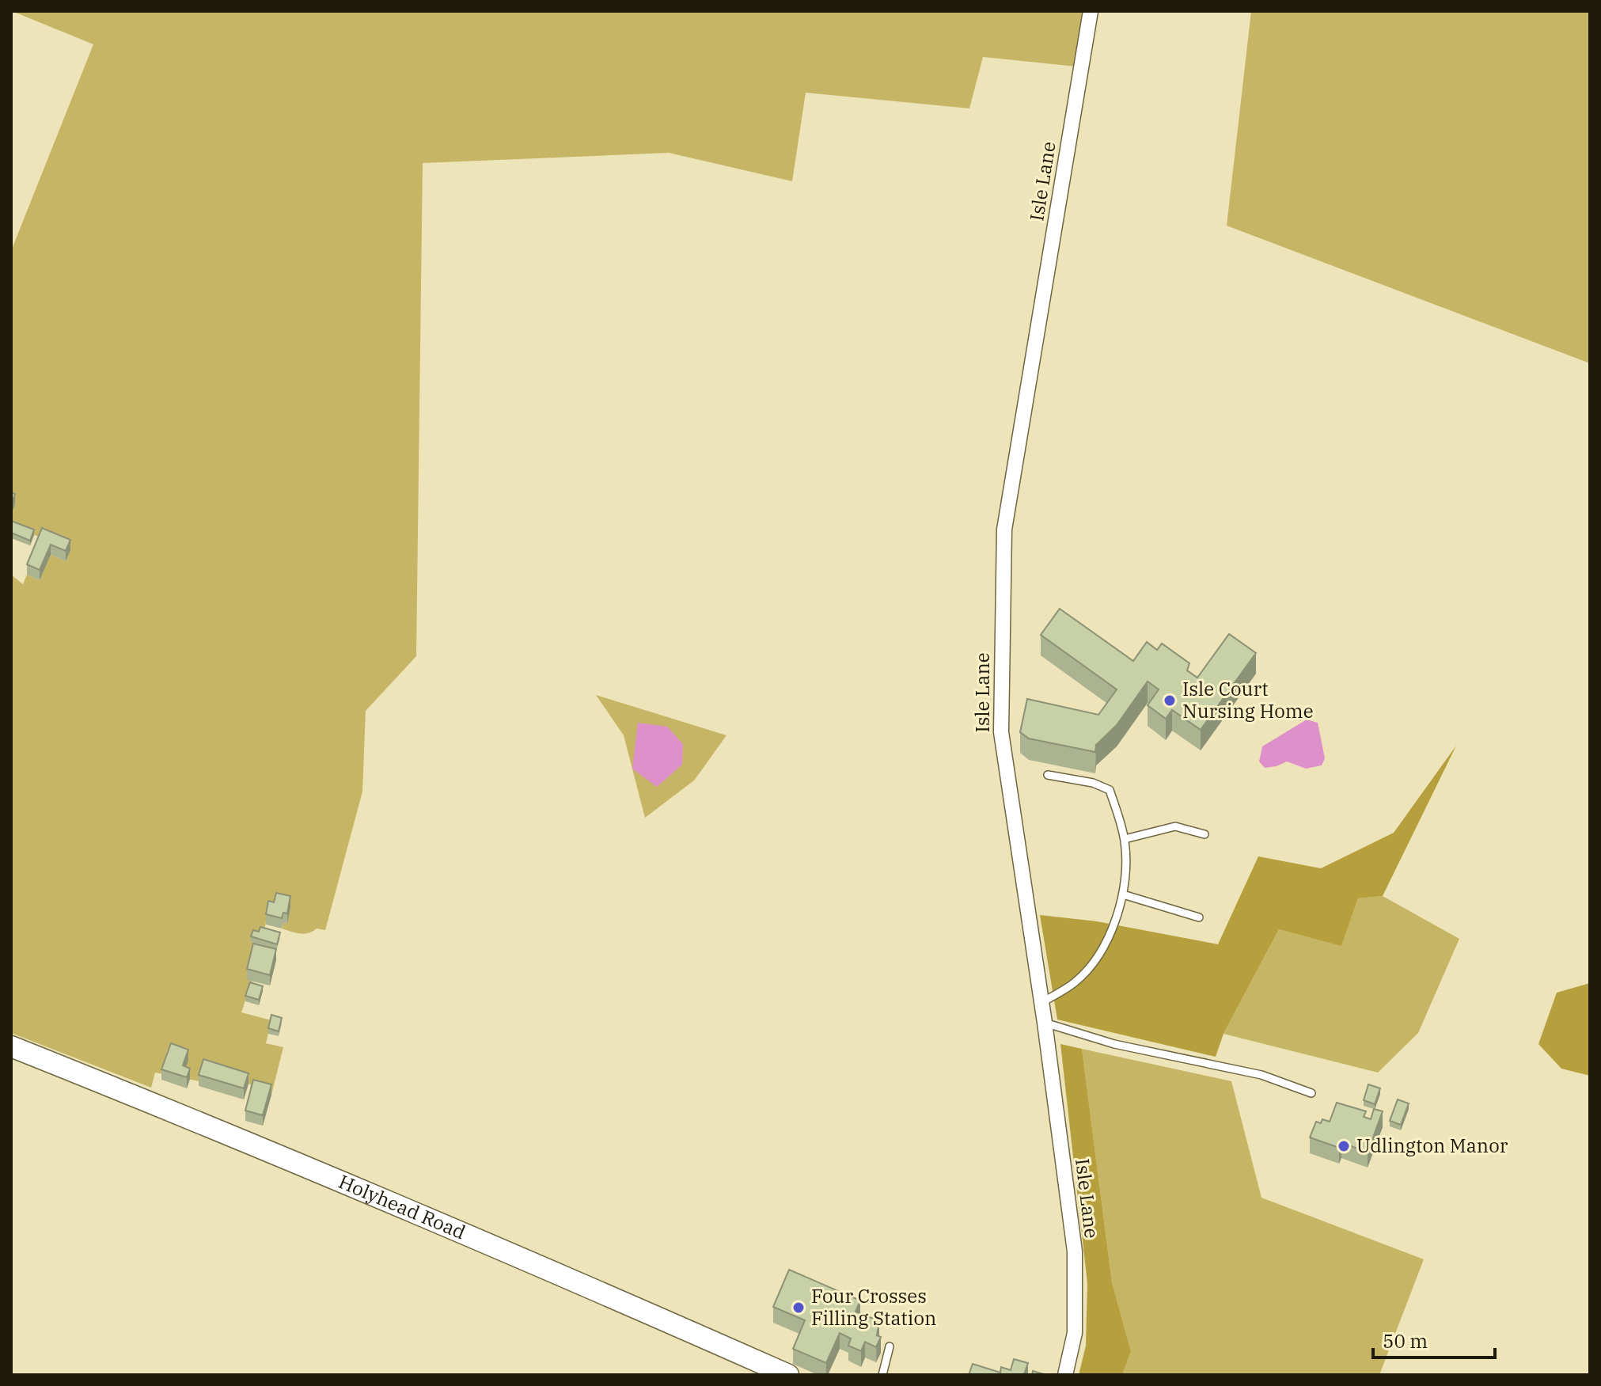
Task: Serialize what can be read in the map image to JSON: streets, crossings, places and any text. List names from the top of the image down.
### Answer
{
  "streets": {
    "main road": ["Holyhead Road"],
    "street": ["Isle Lane"]
  },
  "places": ["Isle Court Nursing Home", "Udlington Manor", "Four Crosses Filling Station"],
  "scale_bar": "50 m"
}
